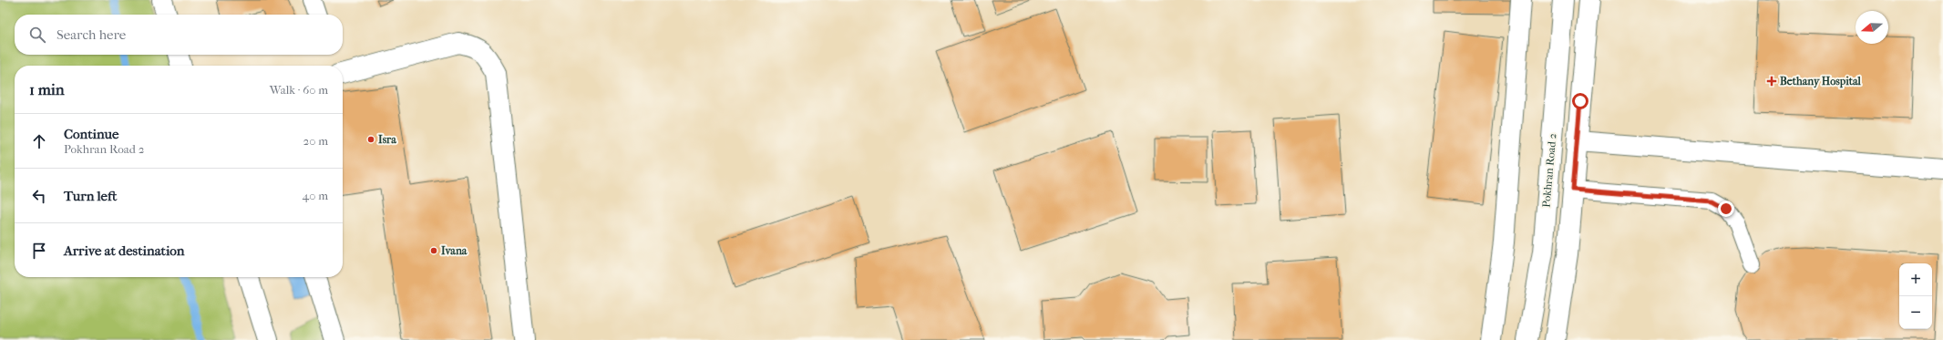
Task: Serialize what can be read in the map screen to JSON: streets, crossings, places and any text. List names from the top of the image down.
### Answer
{
  "streets": {
    "street": ["Pokhran Road 2"]
  },
  "places": {
    "health": ["Bethany Hospital"],
    "other": ["Isra", "Ivana"]
  },
  "north": "left",
  "page": {
    "search": "Search here",
    "heading": ["1 min", "Walk · 60 m"],
    "list": [
      ["Continue", "Pokhran Road 2", "20 m"],
      ["Turn left", "40 m"],
      "Arrive at destination"
    ],
    "map_buttons": ["+", "−"]
  }
}
